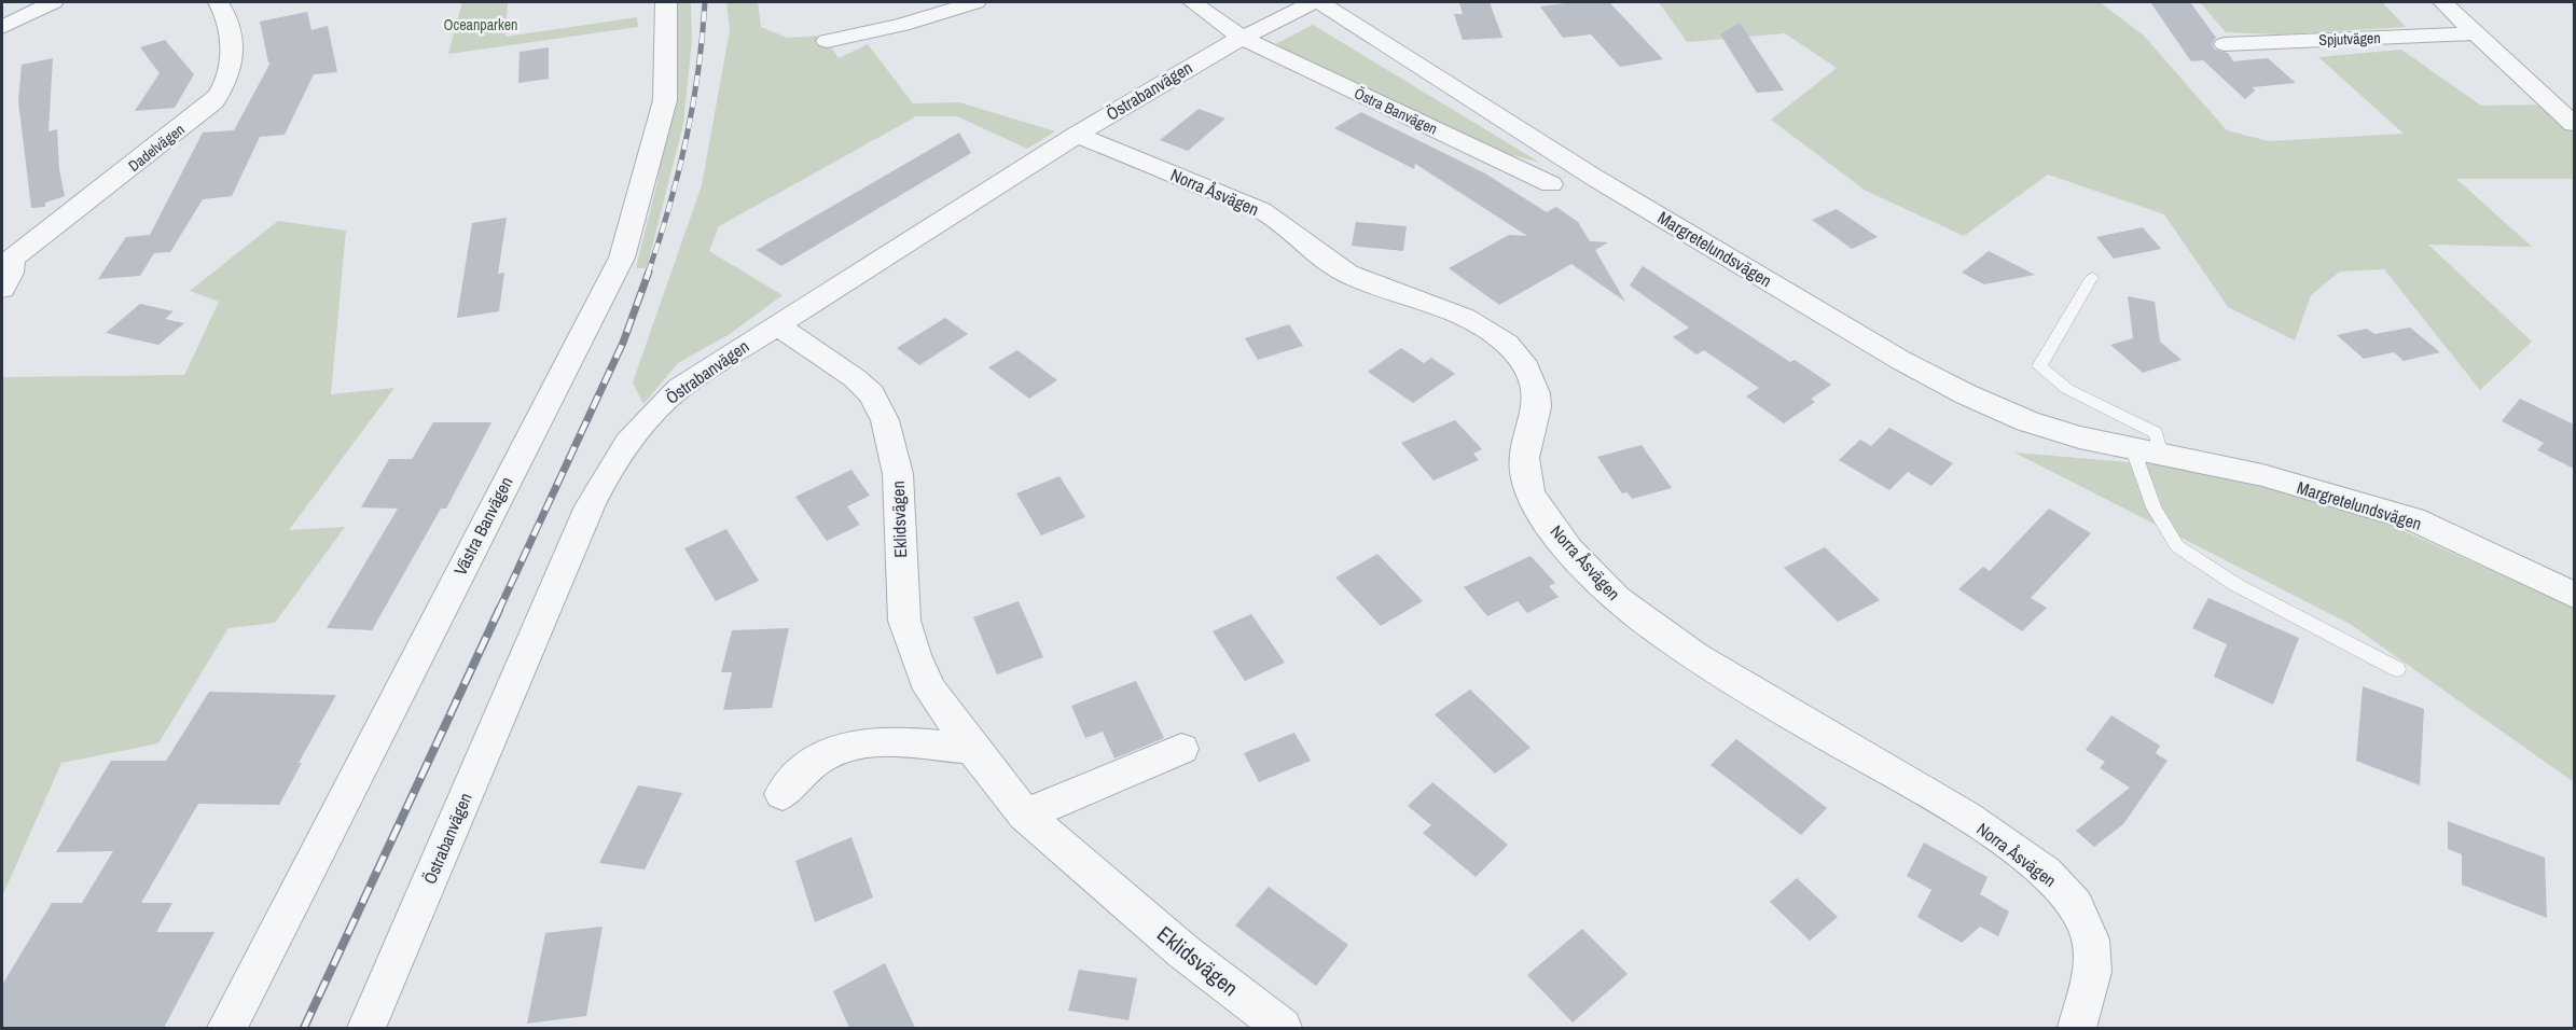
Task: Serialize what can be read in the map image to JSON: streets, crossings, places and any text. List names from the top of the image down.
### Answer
{
  "streets": {
    "street": [
      "Spjutvägen",
      "Östrabanvägen",
      "Östra Banvägen",
      "Dadelvägen",
      "Norra Åsvägen",
      "Margretelundsvägen",
      "Eklidsvägen",
      "Västra Banvägen"
    ]
  },
  "crossings": [
    ["Östrabanvägen", "Östra Banvägen"],
    ["Östrabanvägen", "Norra Åsvägen"],
    ["Östrabanvägen", "Eklidsvägen"]
  ],
  "parks": ["Oceanparken"]
}
